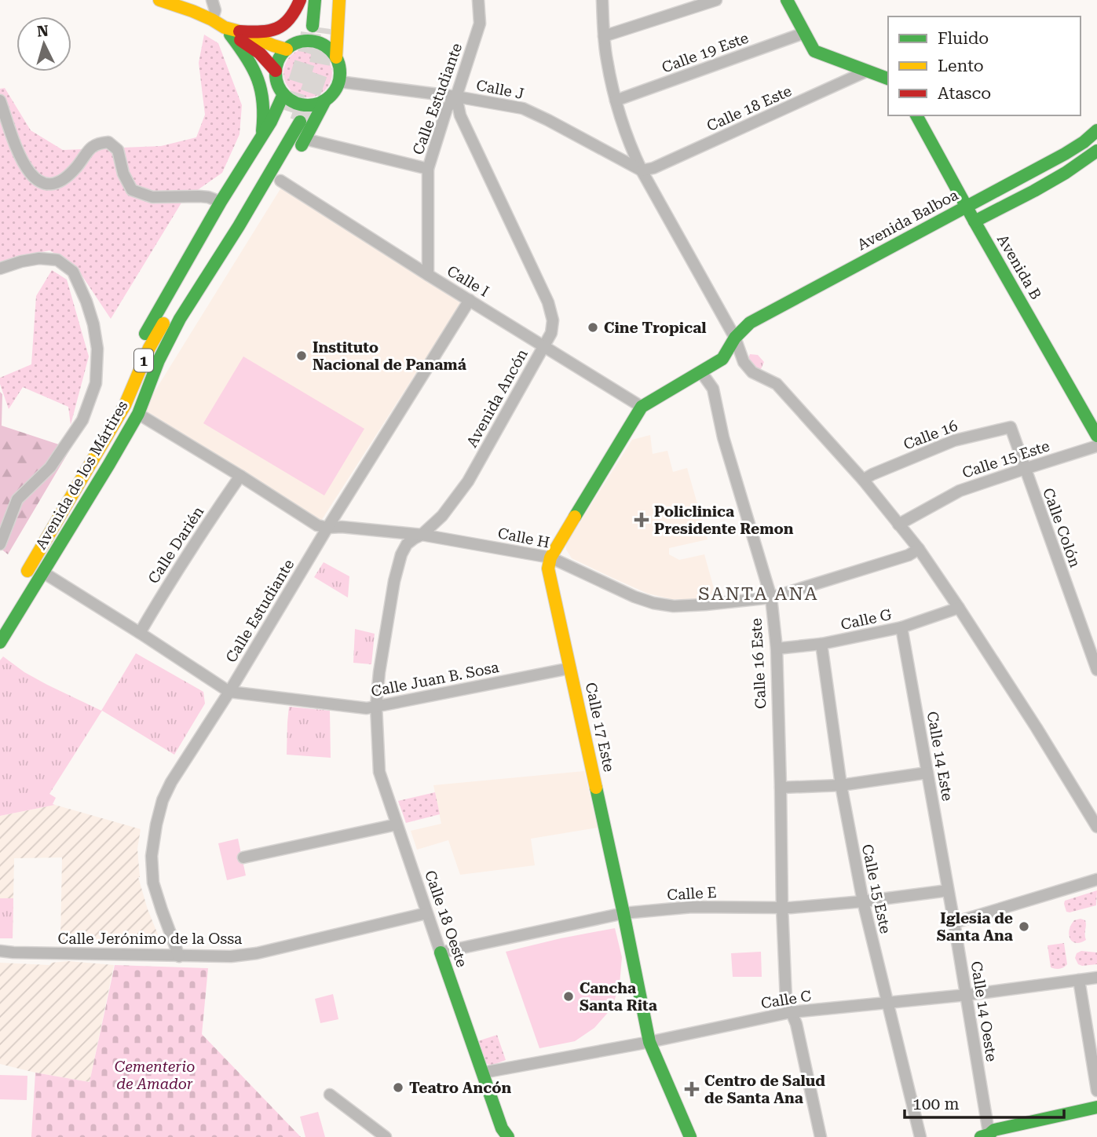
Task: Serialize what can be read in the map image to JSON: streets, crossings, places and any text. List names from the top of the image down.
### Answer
{
  "streets": {
    "main road": [
      "Avenida Balboa",
      "Avenida B",
      "1",
      "Avenida de los Mártires",
      "Calle 17 Este",
      "Calle 18 Oeste"
    ],
    "street": [
      "Calle 19 Este",
      "Calle J",
      "Calle Estudiante",
      "Calle 18 Este",
      "Calle I",
      "Avenida Ancón",
      "Calle 16",
      "Calle 15 Este",
      "Calle Colón",
      "Calle H",
      "Calle Darién",
      "Calle G",
      "Calle 16 Este",
      "Calle Juan B. Sosa",
      "Calle 14 Este",
      "Calle E",
      "Calle Jerónimo de la Ossa",
      "Calle C",
      "Calle 14 Oeste"
    ]
  },
  "crossings": [
    ["Calle J", "Calle Estudiante"],
    ["Calle J", "Calle 18 Este"],
    ["Calle J", "Avenida Ancón"],
    ["Calle Estudiante", "Calle I"],
    ["Calle Estudiante", "Avenida Ancón"],
    ["Calle Estudiante", "Calle H"],
    ["Calle Estudiante", "Calle Juan B. Sosa"],
    ["Calle Estudiante", "Calle Jerónimo de la Ossa"],
    ["Avenida Balboa", "Avenida B"],
    ["Calle I", "Avenida Ancón"],
    ["Avenida Ancón", "Calle H"],
    ["Avenida Ancón", "Calle Juan B. Sosa"],
    ["Avenida Ancón", "Calle 18 Oeste"],
    ["Calle 16", "Calle Colón"],
    ["Calle 15 Este", "Calle Colón"],
    ["Calle 15 Este", "Calle G"],
    ["Calle 15 Este", "Calle E"],
    ["Calle 15 Este", "Calle C"],
    ["Avenida de los Mártires", "Calle H"],
    ["Avenida de los Mártires", "Calle Juan B. Sosa"],
    ["Calle H", "Calle Darién"],
    ["Calle H", "Calle 16 Este"],
    ["Calle H", "Calle 17 Este"],
    ["Calle Darién", "Calle Juan B. Sosa"],
    ["Calle G", "Calle 16 Este"],
    ["Calle G", "Calle 14 Este"],
    ["Calle 16 Este", "Calle E"],
    ["Calle 16 Este", "Calle C"],
    ["Calle Juan B. Sosa", "Calle 17 Este"],
    ["Calle Juan B. Sosa", "Calle 18 Oeste"],
    ["Calle 17 Este", "Calle E"],
    ["Calle 17 Este", "Calle C"],
    ["Calle 14 Este", "Calle E"],
    ["Calle 14 Este", "Calle 14 Oeste"],
    ["Calle E", "Calle 18 Oeste"],
    ["Calle E", "Calle 14 Oeste"],
    ["Calle 18 Oeste", "Calle Jerónimo de la Ossa"],
    ["Calle 18 Oeste", "Calle C"],
    ["Calle C", "Calle 14 Oeste"]
  ],
  "districts": ["SANTA ANA"],
  "parks": ["Cementerio de Amador"],
  "places": {
    "other": [
      "Cine Tropical",
      "Instituto Nacional de Panamá",
      "Iglesia de Santa Ana",
      "Cancha Santa Rita",
      "Teatro Ancón"
    ],
    "health": ["Policlinica Presidente Remon", "Centro de Salud de Santa Ana"]
  },
  "legend": ["Fluido", "Lento", "Atasco"],
  "scale_bar": "100 m",
  "north": "top"
}
